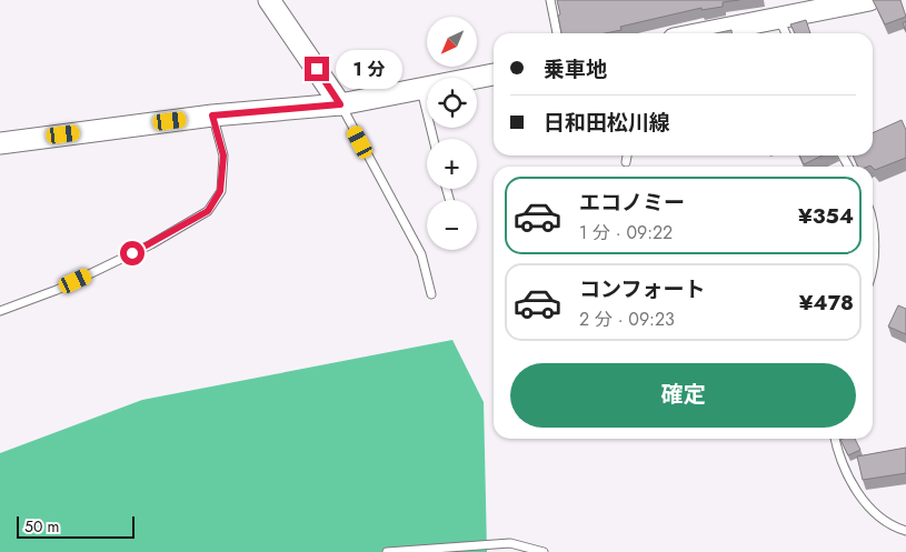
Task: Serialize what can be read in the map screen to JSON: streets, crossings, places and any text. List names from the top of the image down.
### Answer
{
  "scale_bar": "50 m",
  "north": "bottom left",
  "page": {
    "map_buttons": ["+", "−"],
    "banner": ["乗車地", "日和田松川線"],
    "bubble": "1 分",
    "list": [
      {
        "name": "エコノミー",
        "note": "1 分 · 09:22",
        "value": "¥354"
      },
      {
        "name": "コンフォート",
        "note": "2 分 · 09:23",
        "value": "¥478"
      }
    ],
    "buttons": "確定",
    "scale": "50 m"
  }
}
